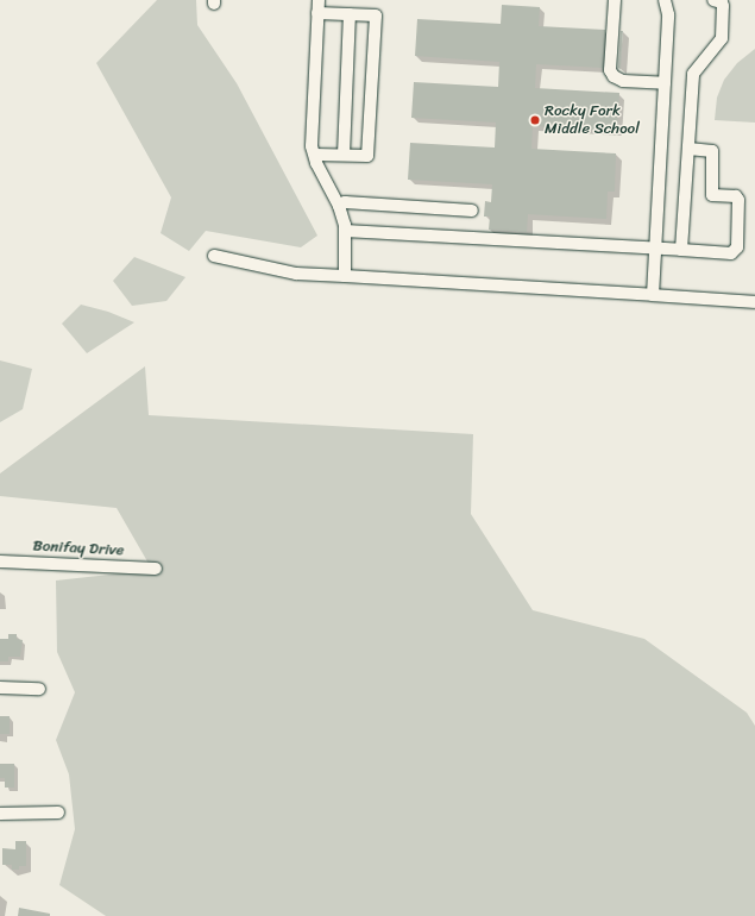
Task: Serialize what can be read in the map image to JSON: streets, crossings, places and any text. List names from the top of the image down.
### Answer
{
  "streets": {
    "street": ["Bonifay Drive"]
  },
  "places": ["Rocky Fork Middle School"]
}
